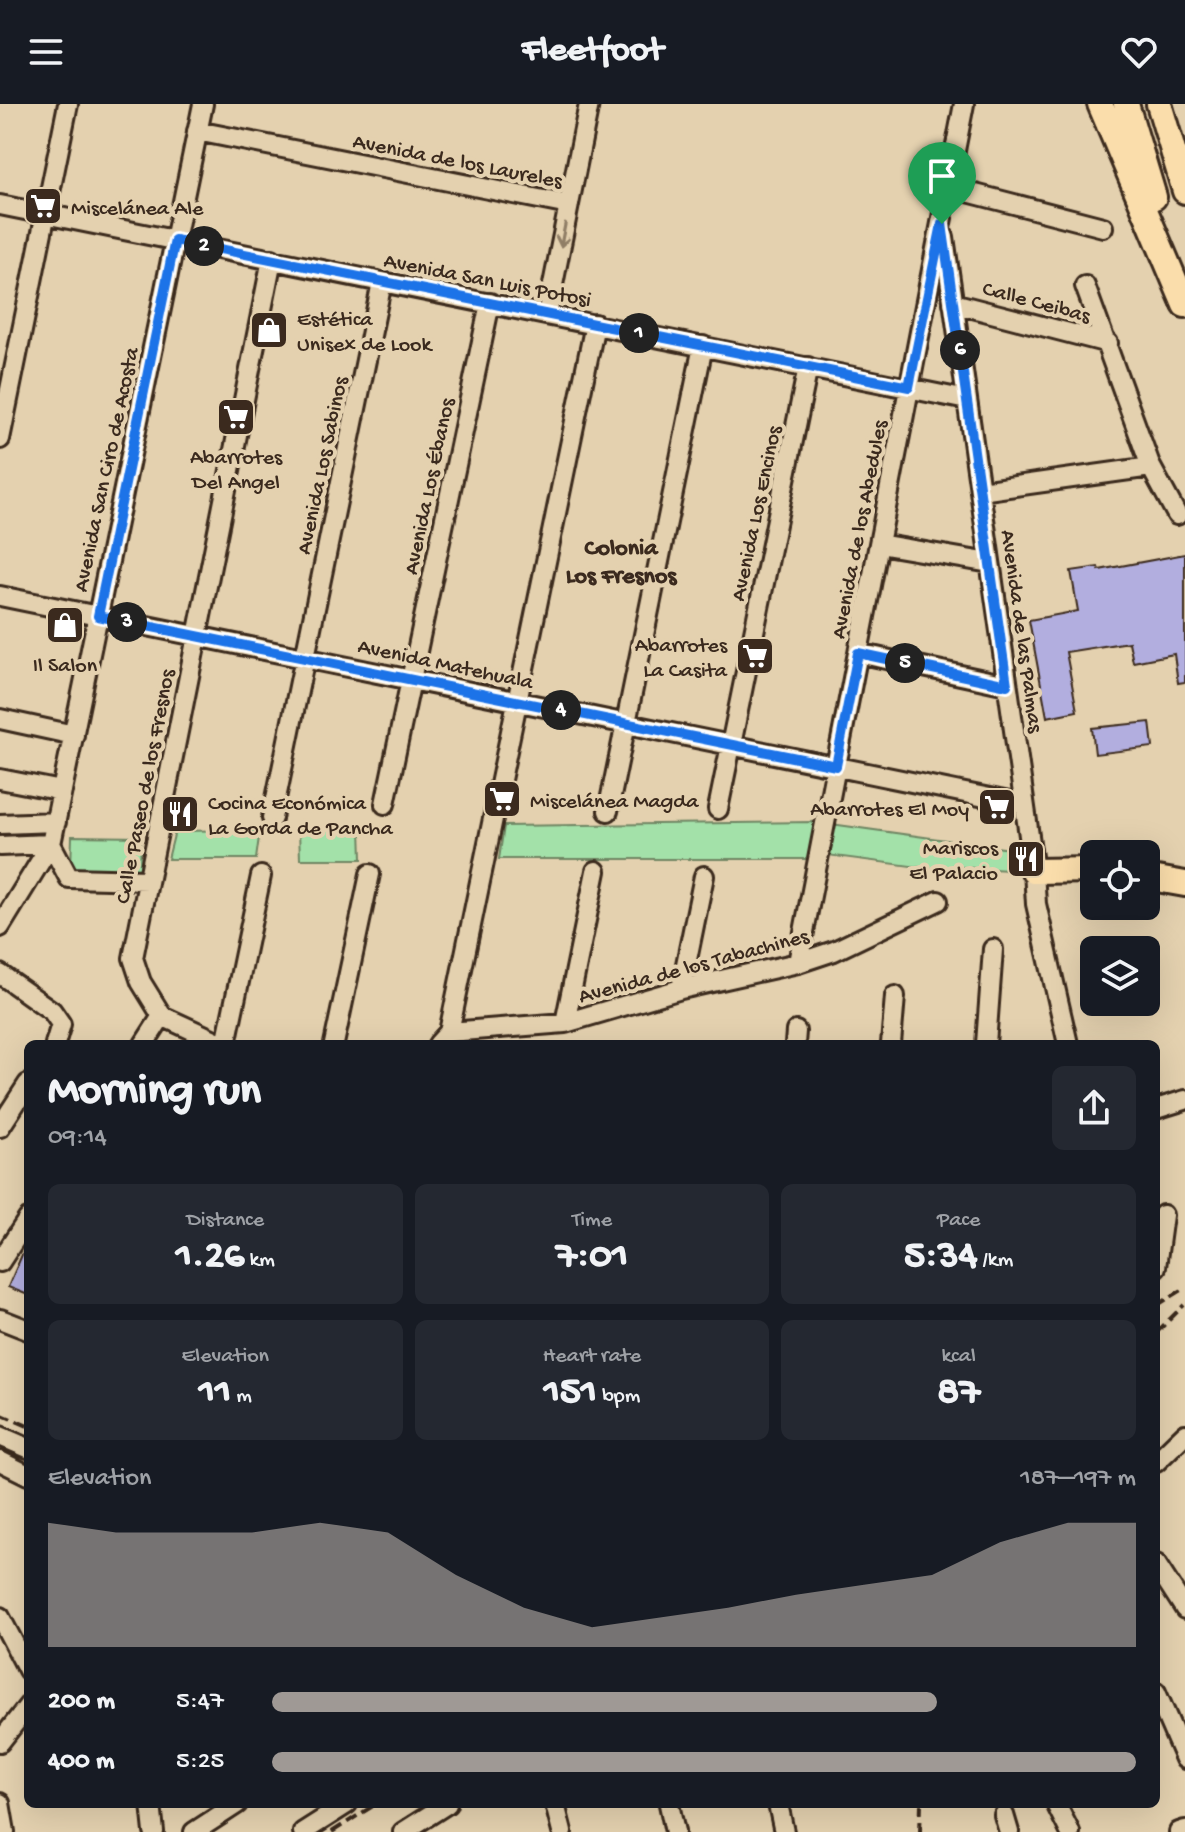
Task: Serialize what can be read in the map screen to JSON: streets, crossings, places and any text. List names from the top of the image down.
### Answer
{
  "streets": {
    "street": [
      "Avenida de los Laureles",
      "Avenida San Luis Potosi",
      "Calle Ceibas",
      "Avenida Los Sabinos",
      "Avenida San Ciro de Acosta",
      "Avenida Los Ébanos",
      "Avenida Los Encinos",
      "Avenida de los Abedules",
      "Avenida de las Palmas",
      "Avenida Matehuala",
      "Calle Paseo de los Fresnos",
      "Avenida de los Tabachines"
    ]
  },
  "crossings": [
    ["Avenida de los Laureles", "Avenida San Ciro de Acosta"],
    ["Avenida San Luis Potosi", "Avenida Los Sabinos"],
    ["Avenida San Luis Potosi", "Avenida San Ciro de Acosta"],
    ["Avenida San Luis Potosi", "Avenida Los Ébanos"],
    ["Avenida San Luis Potosi", "Avenida Los Encinos"],
    ["Avenida San Luis Potosi", "Avenida de los Abedules"],
    ["Avenida San Luis Potosi", "Avenida de las Palmas"],
    ["Avenida San Luis Potosi", "Calle Paseo de los Fresnos"],
    ["Calle Ceibas", "Avenida de las Palmas"],
    ["Avenida Los Sabinos", "Avenida Matehuala"],
    ["Avenida San Ciro de Acosta", "Avenida Matehuala"],
    ["Avenida Los Ébanos", "Avenida Matehuala"],
    ["Avenida Los Encinos", "Avenida Matehuala"],
    ["Avenida de los Abedules", "Avenida de las Palmas"],
    ["Avenida de los Abedules", "Avenida Matehuala"],
    ["Avenida de los Abedules", "Avenida de los Tabachines"],
    ["Avenida de las Palmas", "Avenida Matehuala"],
    ["Avenida Matehuala", "Calle Paseo de los Fresnos"]
  ],
  "districts": ["Colonia Los Fresnos"],
  "places": {
    "supermarket": [
      "Miscelánea Ale",
      "Abarrotes Del Angel",
      "Abarrotes La Casita",
      "Miscelánea Magda",
      "Abarrotes El Moy"
    ],
    "shop": ["Estética Unisex de Look", "Il Salon"],
    "restaurant": ["Cocina Económica La Gorda de Pancha", "Mariscos El Palacio"]
  },
  "page": {
    "header": "Fleetfoot",
    "pins": [
      "2",
      "1",
      "6",
      "3",
      "5",
      "4"
    ],
    "heading": ["Morning run", "09:14"],
    "stats": [
      ["Distance", "1.26 km"],
      ["Time", "7:01"],
      ["Pace", "5:34 /km"],
      ["Elevation", "11 m"],
      ["Heart rate", "151 bpm"],
      ["kcal", "87"]
    ],
    "chart": ["Elevation", "187–197 m"],
    "list": [
      {
        "name": "200 m",
        "note": "5:47"
      },
      {
        "name": "400 m",
        "note": "5:25"
      }
    ]
  }
}
